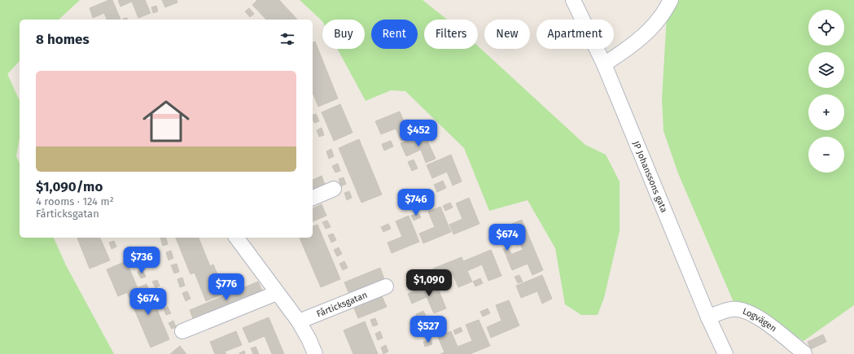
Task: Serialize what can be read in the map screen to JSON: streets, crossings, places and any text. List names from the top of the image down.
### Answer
{
  "streets": {
    "street": ["JP Johanssons gata", "Fårticksgatan", "Logvägen"]
  },
  "crossings": [
    ["JP Johanssons gata", "Logvägen"]
  ],
  "page": {
    "map_buttons": ["+", "−"],
    "chip": [
      "Buy",
      "Rent",
      "Filters",
      "New",
      "Apartment"
    ],
    "heading": "8 homes",
    "list": [
      {
        "name": "$1,090/mo",
        "note": "4 rooms · 124 m² · Fårticksgatan"
      }
    ],
    "price": [
      "$452",
      "$746",
      "$674",
      "$736",
      "$1,090",
      "$776",
      "$674",
      "$527"
    ]
  }
}
